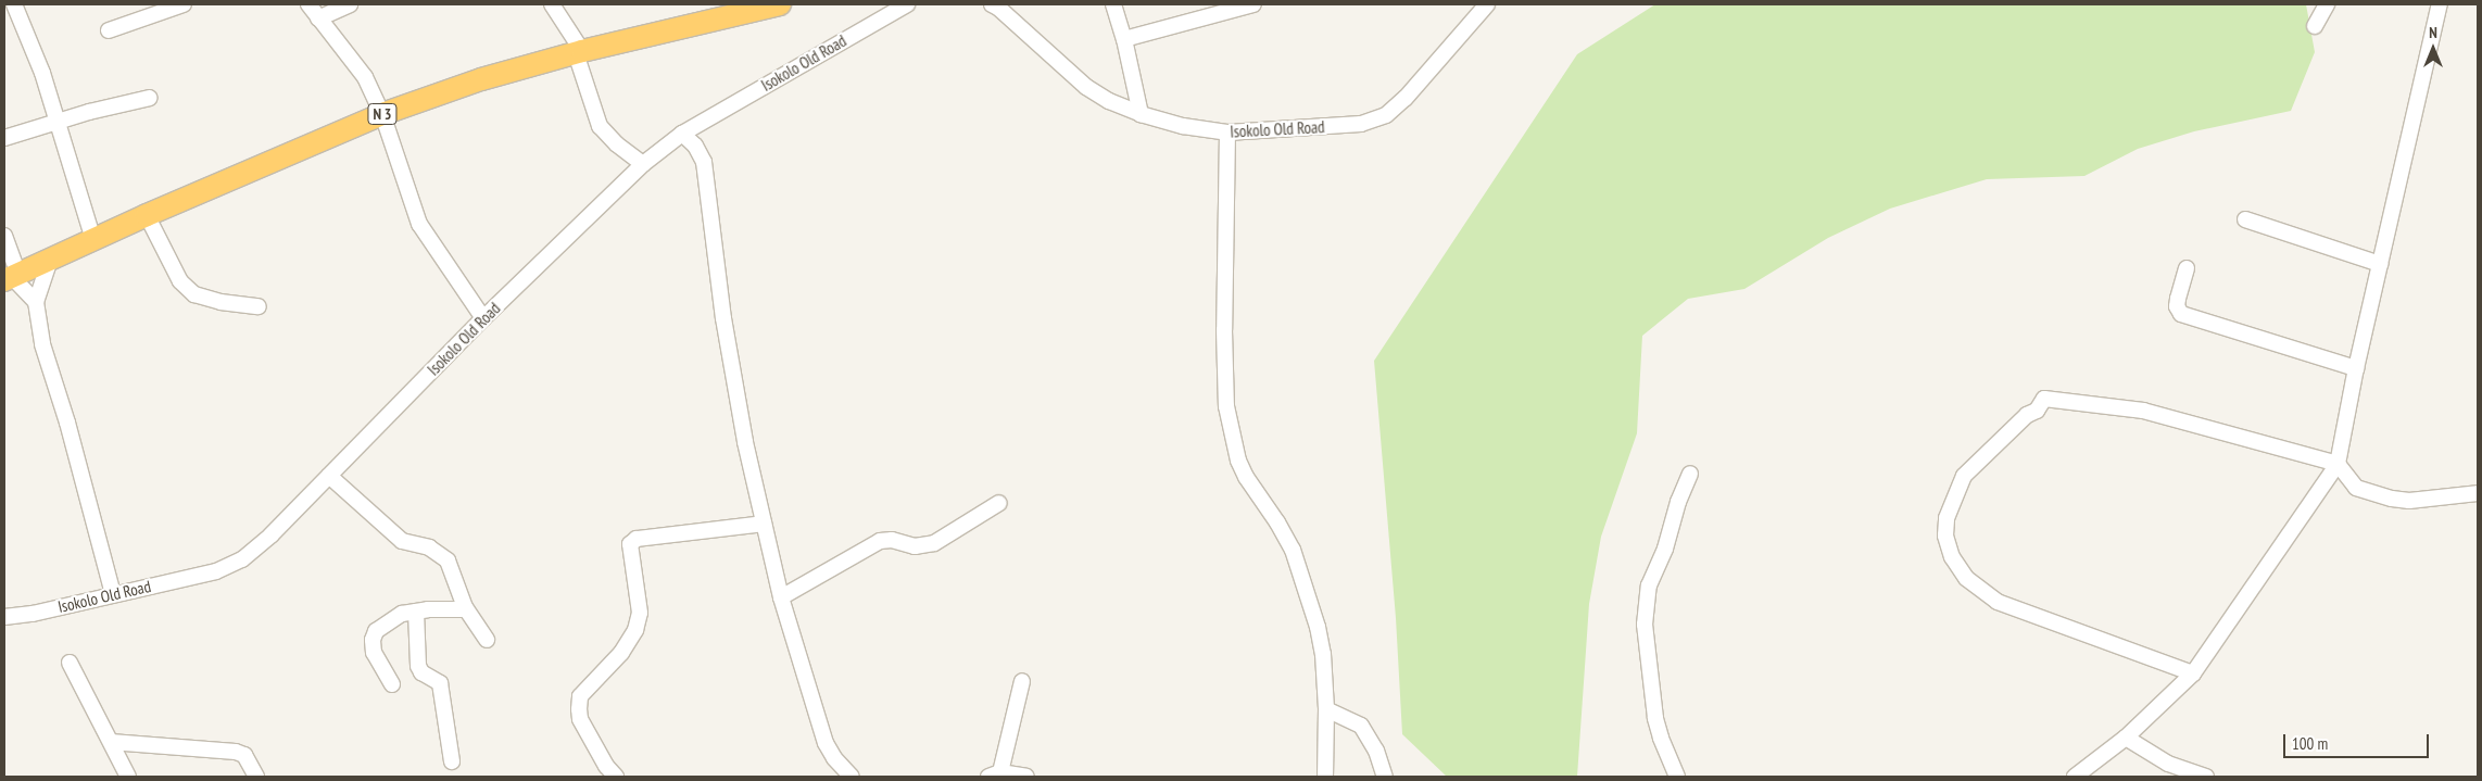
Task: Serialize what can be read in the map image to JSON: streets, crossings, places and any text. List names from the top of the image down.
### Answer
{
  "streets": {
    "highway": ["N 3"],
    "street": ["Isokolo Old Road"]
  },
  "scale_bar": "100 m",
  "north": "top"
}
